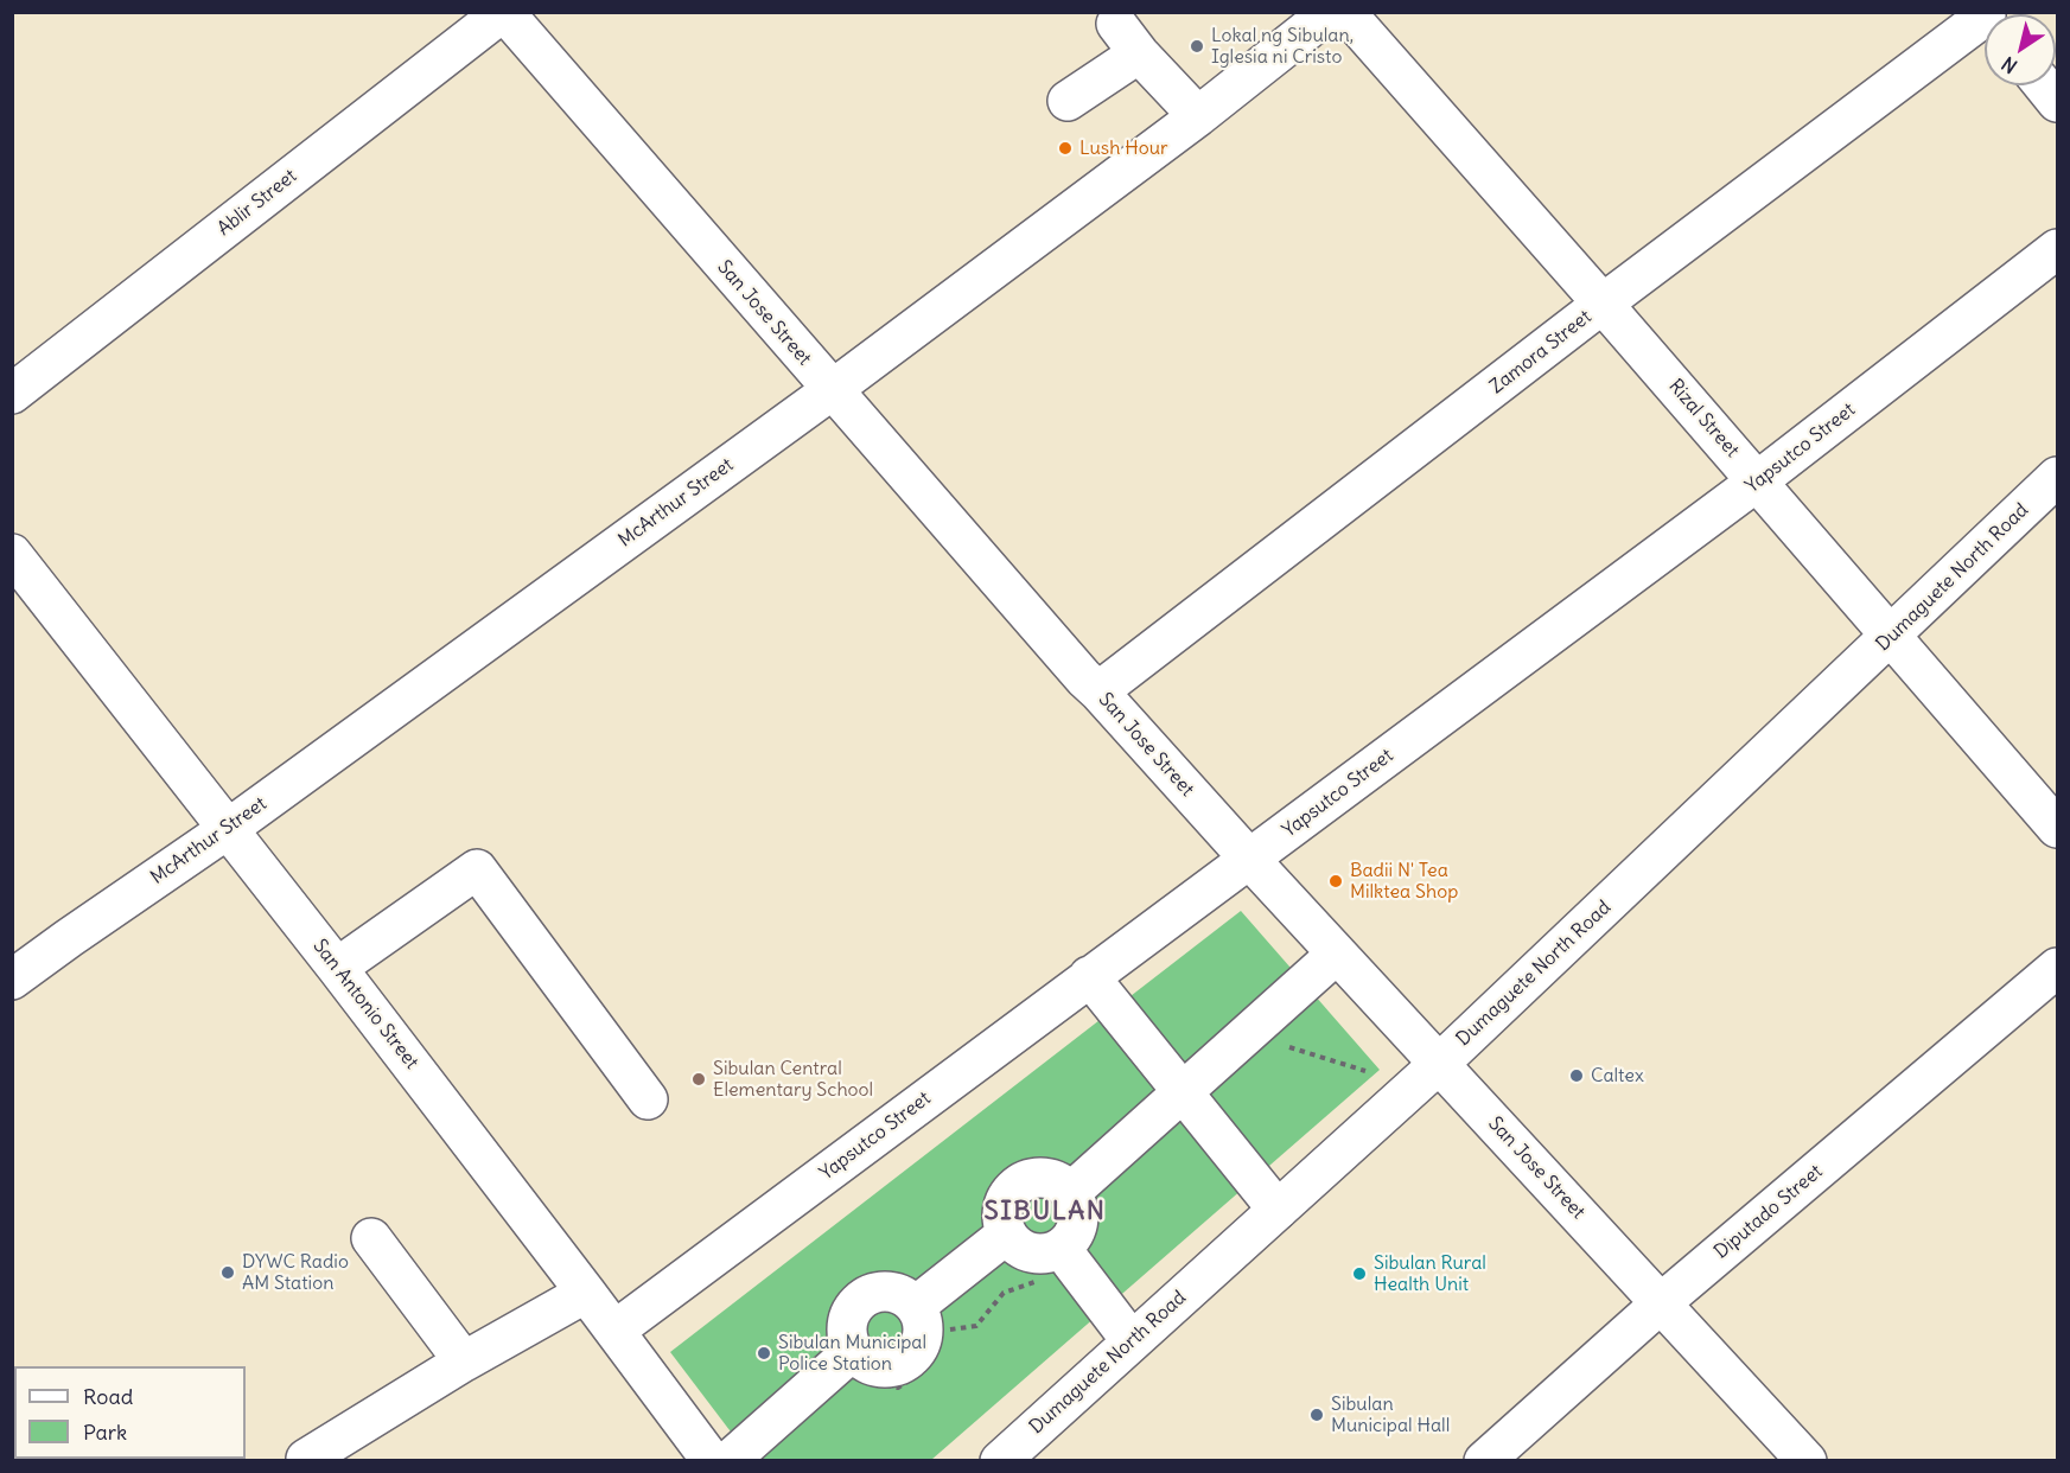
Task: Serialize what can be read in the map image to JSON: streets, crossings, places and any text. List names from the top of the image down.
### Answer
{
  "streets": {
    "main road": [
      "Ablir Street",
      "San Jose Street",
      "Zamora Street",
      "Rizal Street",
      "Yapsutco Street",
      "McArthur Street",
      "Dumaguete North Road",
      "San Antonio Street",
      "Diputado Street"
    ]
  },
  "crossings": [
    ["Ablir Street", "San Jose Street"],
    ["San Jose Street", "Zamora Street"],
    ["San Jose Street", "Yapsutco Street"],
    ["San Jose Street", "McArthur Street"],
    ["San Jose Street", "Dumaguete North Road"],
    ["San Jose Street", "Diputado Street"],
    ["Zamora Street", "Rizal Street"],
    ["Rizal Street", "Yapsutco Street"],
    ["Rizal Street", "Dumaguete North Road"],
    ["Yapsutco Street", "San Antonio Street"],
    ["McArthur Street", "San Antonio Street"]
  ],
  "districts": ["SIBULAN"],
  "places": [
    "Lokal ng Sibulan, Iglesia ni Cristo",
    "Lush Hour",
    "Badii N' Tea Milktea Shop",
    "Caltex",
    "Sibulan Central Elementary School",
    "DYWC Radio AM Station",
    "Sibulan Rural Health Unit",
    "Sibulan Municipal Police Station",
    "Sibulan Municipal Hall"
  ],
  "legend": ["Road", "Park"],
  "north": "bottom left"
}
